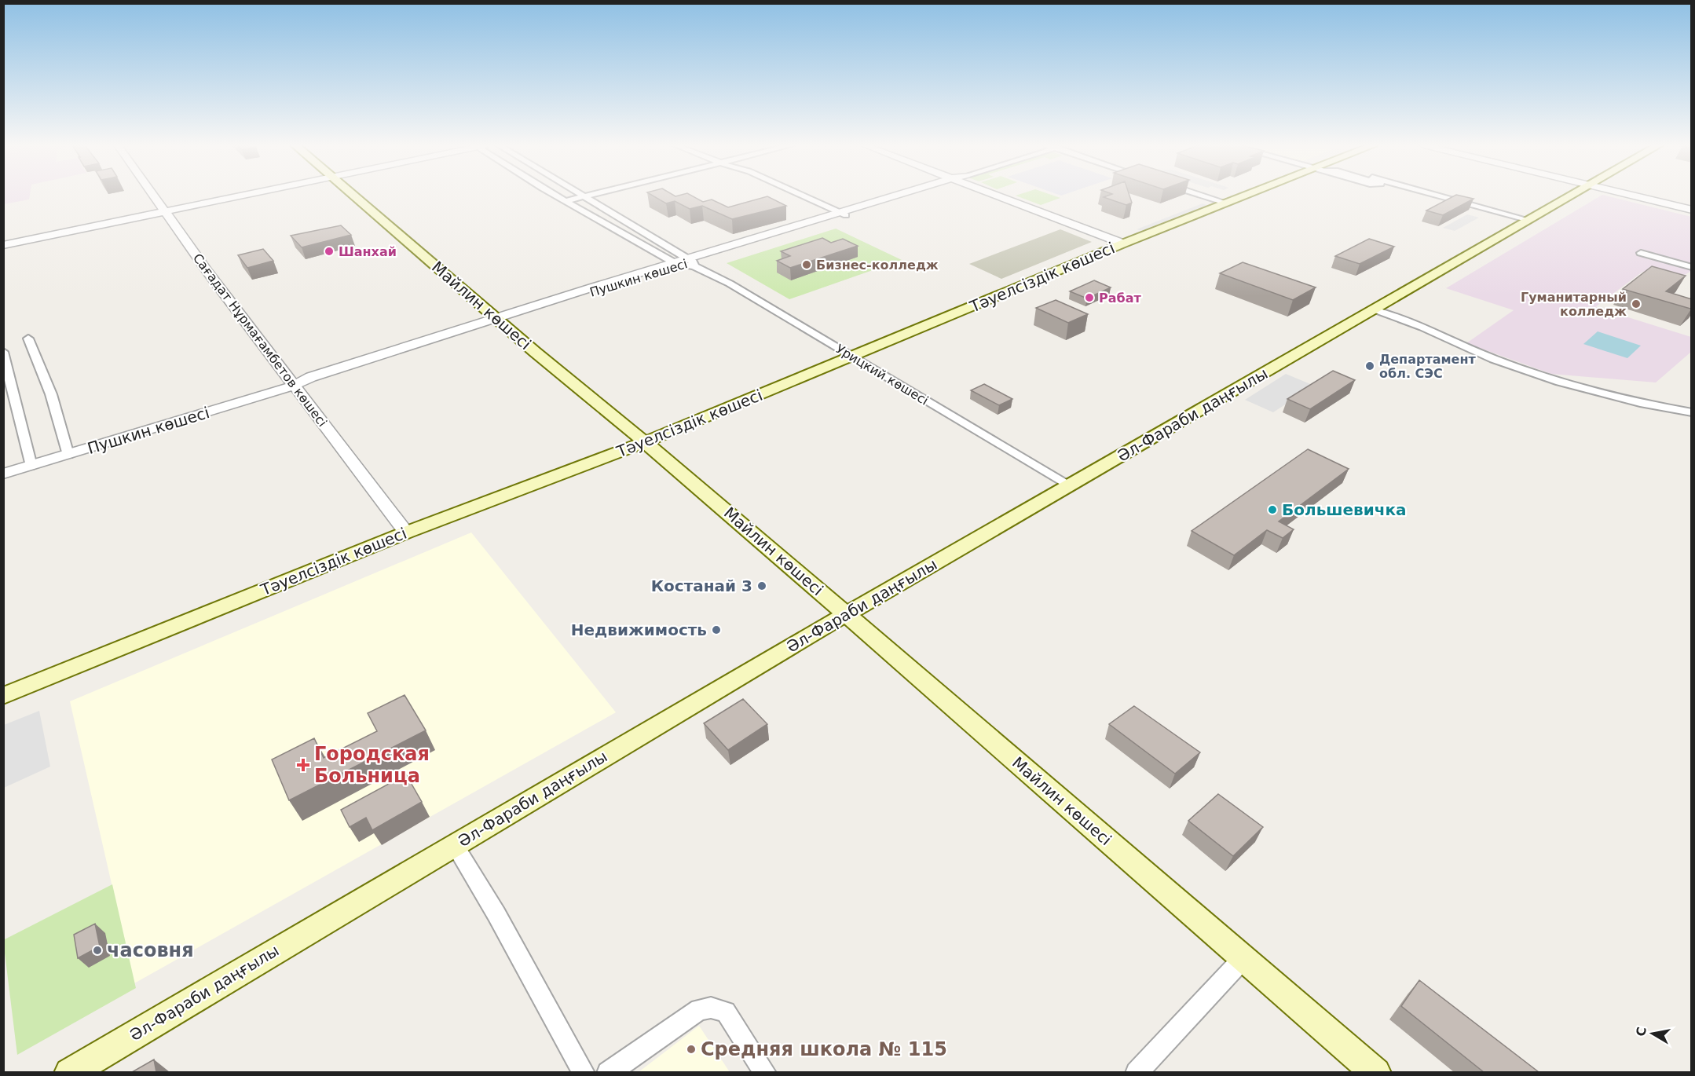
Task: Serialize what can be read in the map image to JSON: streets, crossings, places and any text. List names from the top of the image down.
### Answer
{
  "streets": {
    "main road": ["Тәуелсіздік көшесі", "Майлин көшесі", "Әл-Фараби даңғылы"],
    "street": ["Пушкин көшесі", "Сағадат Нұрмағамбетов көшесі", "Урицкий көшесі"]
  },
  "crossings": [
    ["Тәуелсіздік көшесі", "Майлин көшесі"],
    ["Тәуелсіздік көшесі", "Сағадат Нұрмағамбетов көшесі"],
    ["Тәуелсіздік көшесі", "Урицкий көшесі"],
    ["Пушкин көшесі", "Майлин көшесі"],
    ["Пушкин көшесі", "Сағадат Нұрмағамбетов көшесі"],
    ["Пушкин көшесі", "Урицкий көшесі"],
    ["Майлин көшесі", "Әл-Фараби даңғылы"],
    ["Урицкий көшесі", "Әл-Фараби даңғылы"]
  ],
  "places": {
    "other": [
      "Шанхай",
      "Бизнес-колледж",
      "Рабат",
      "Гуманитарный колледж",
      "Департамент обл. СЭС",
      "Большевичка",
      "Костанай 3",
      "Недвижимость",
      "часовня",
      "Средняя школа № 115"
    ],
    "health": ["Городская Больница"]
  },
  "north": "left"
}
